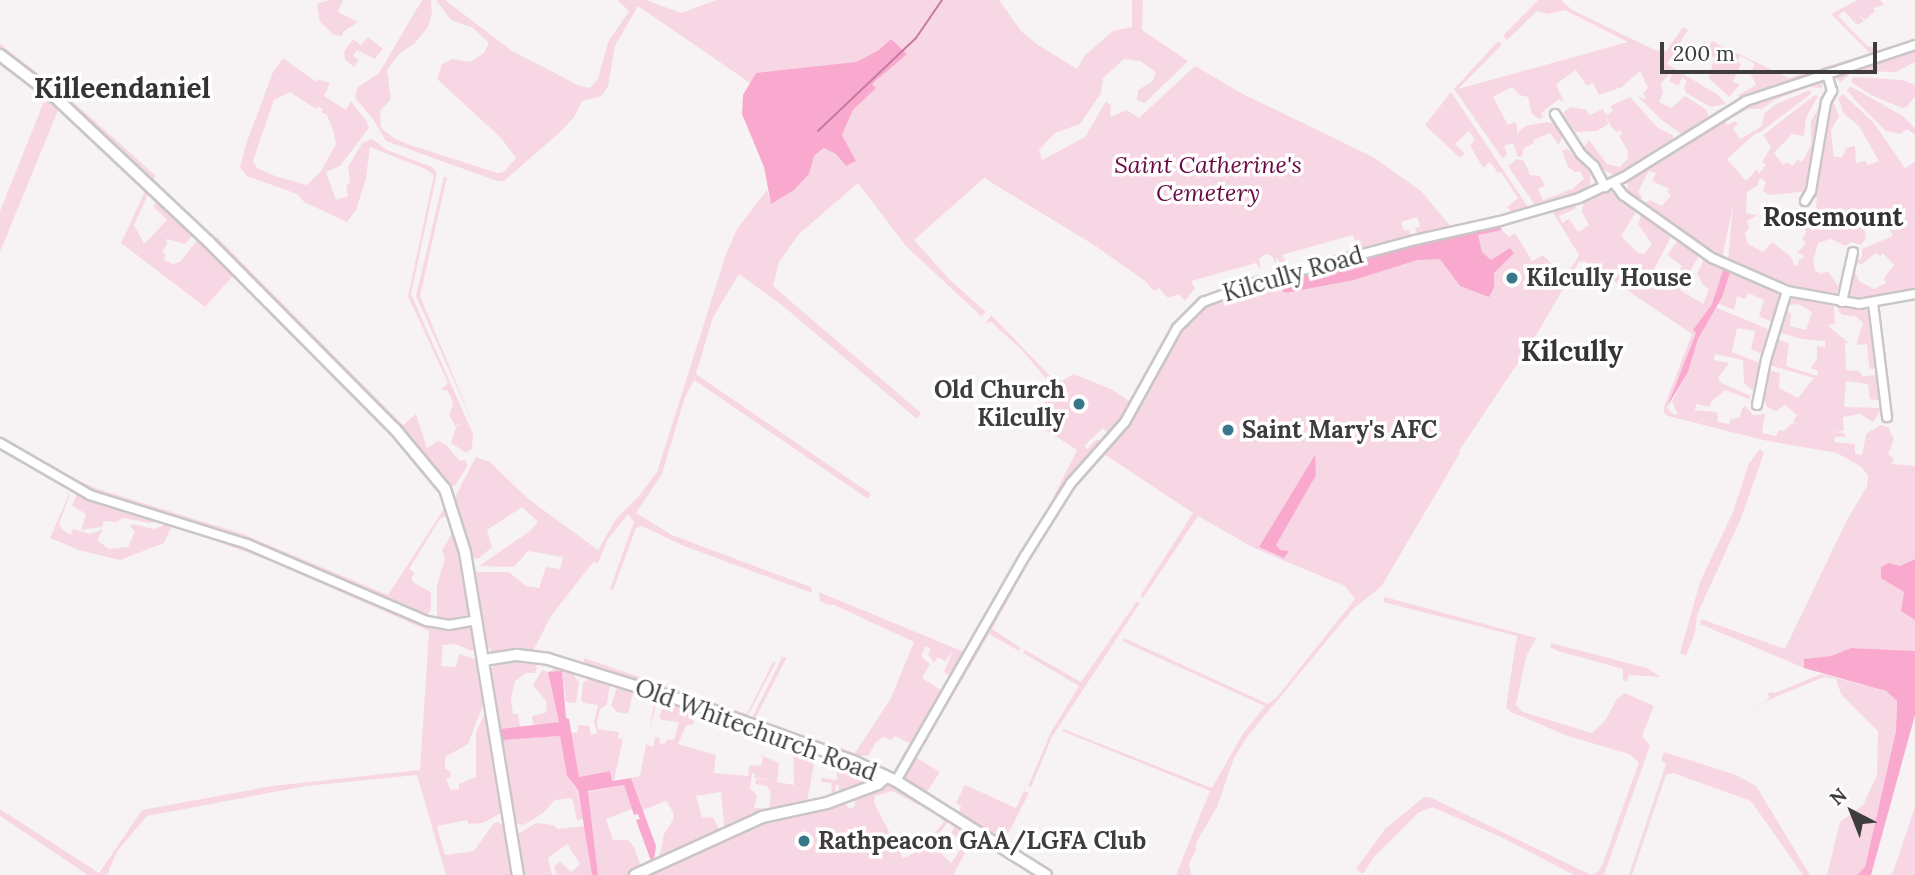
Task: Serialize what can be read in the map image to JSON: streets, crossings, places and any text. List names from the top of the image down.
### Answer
{
  "streets": {
    "street": ["Kilcully Road", "Old Whitechurch Road"]
  },
  "crossings": [
    ["Kilcully Road", "Old Whitechurch Road"]
  ],
  "districts": ["Killeendaniel", "Rosemount", "Kilcully"],
  "parks": ["Saint Catherine's Cemetery"],
  "places": [
    "Kilcully House",
    "Old Church Kilcully",
    "Saint Mary's AFC",
    "Rathpeacon GAA/LGFA Club"
  ],
  "scale_bar": "200 m",
  "north": "top left"
}
